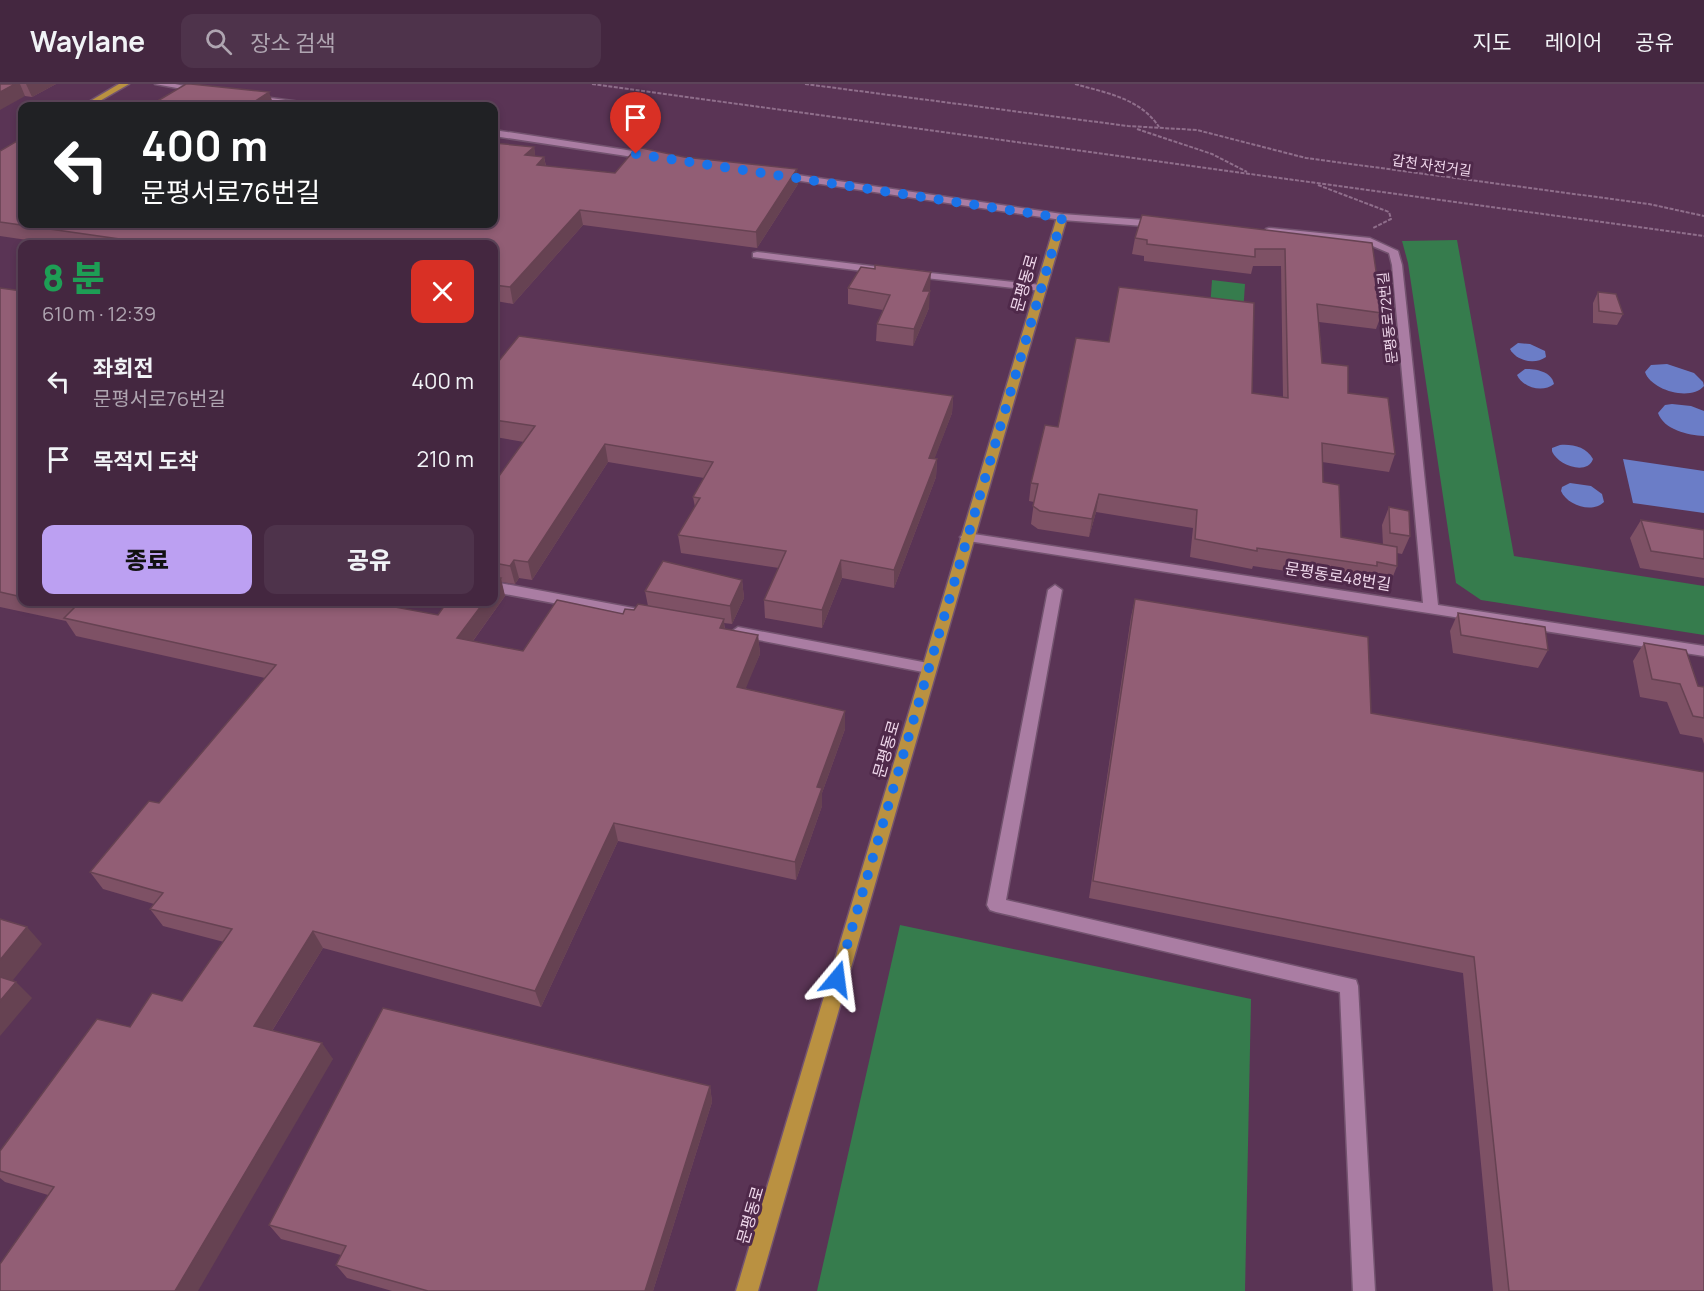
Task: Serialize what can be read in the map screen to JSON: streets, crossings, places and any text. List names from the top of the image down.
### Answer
{
  "streets": {
    "main road": ["문평동로"],
    "street": ["문평동로72번길", "문평동로48번길"],
    "path": ["갑천 자전거길"]
  },
  "crossings": [
    ["문평동로", "문평동로48번길"],
    ["문평동로72번길", "문평동로48번길"]
  ],
  "page": {
    "header": "Waylane",
    "search": "장소 검색",
    "nav": ["지도", "레이어", "공유"],
    "turn": ["400 m", "문평서로76번길"],
    "heading": ["8 분", "610 m · 12:39"],
    "list": [
      {
        "name": "좌회전",
        "note": "문평서로76번길",
        "value": "400 m"
      },
      {
        "name": "목적지 도착",
        "value": "210 m"
      }
    ],
    "buttons": ["종료", "공유"]
  }
}
